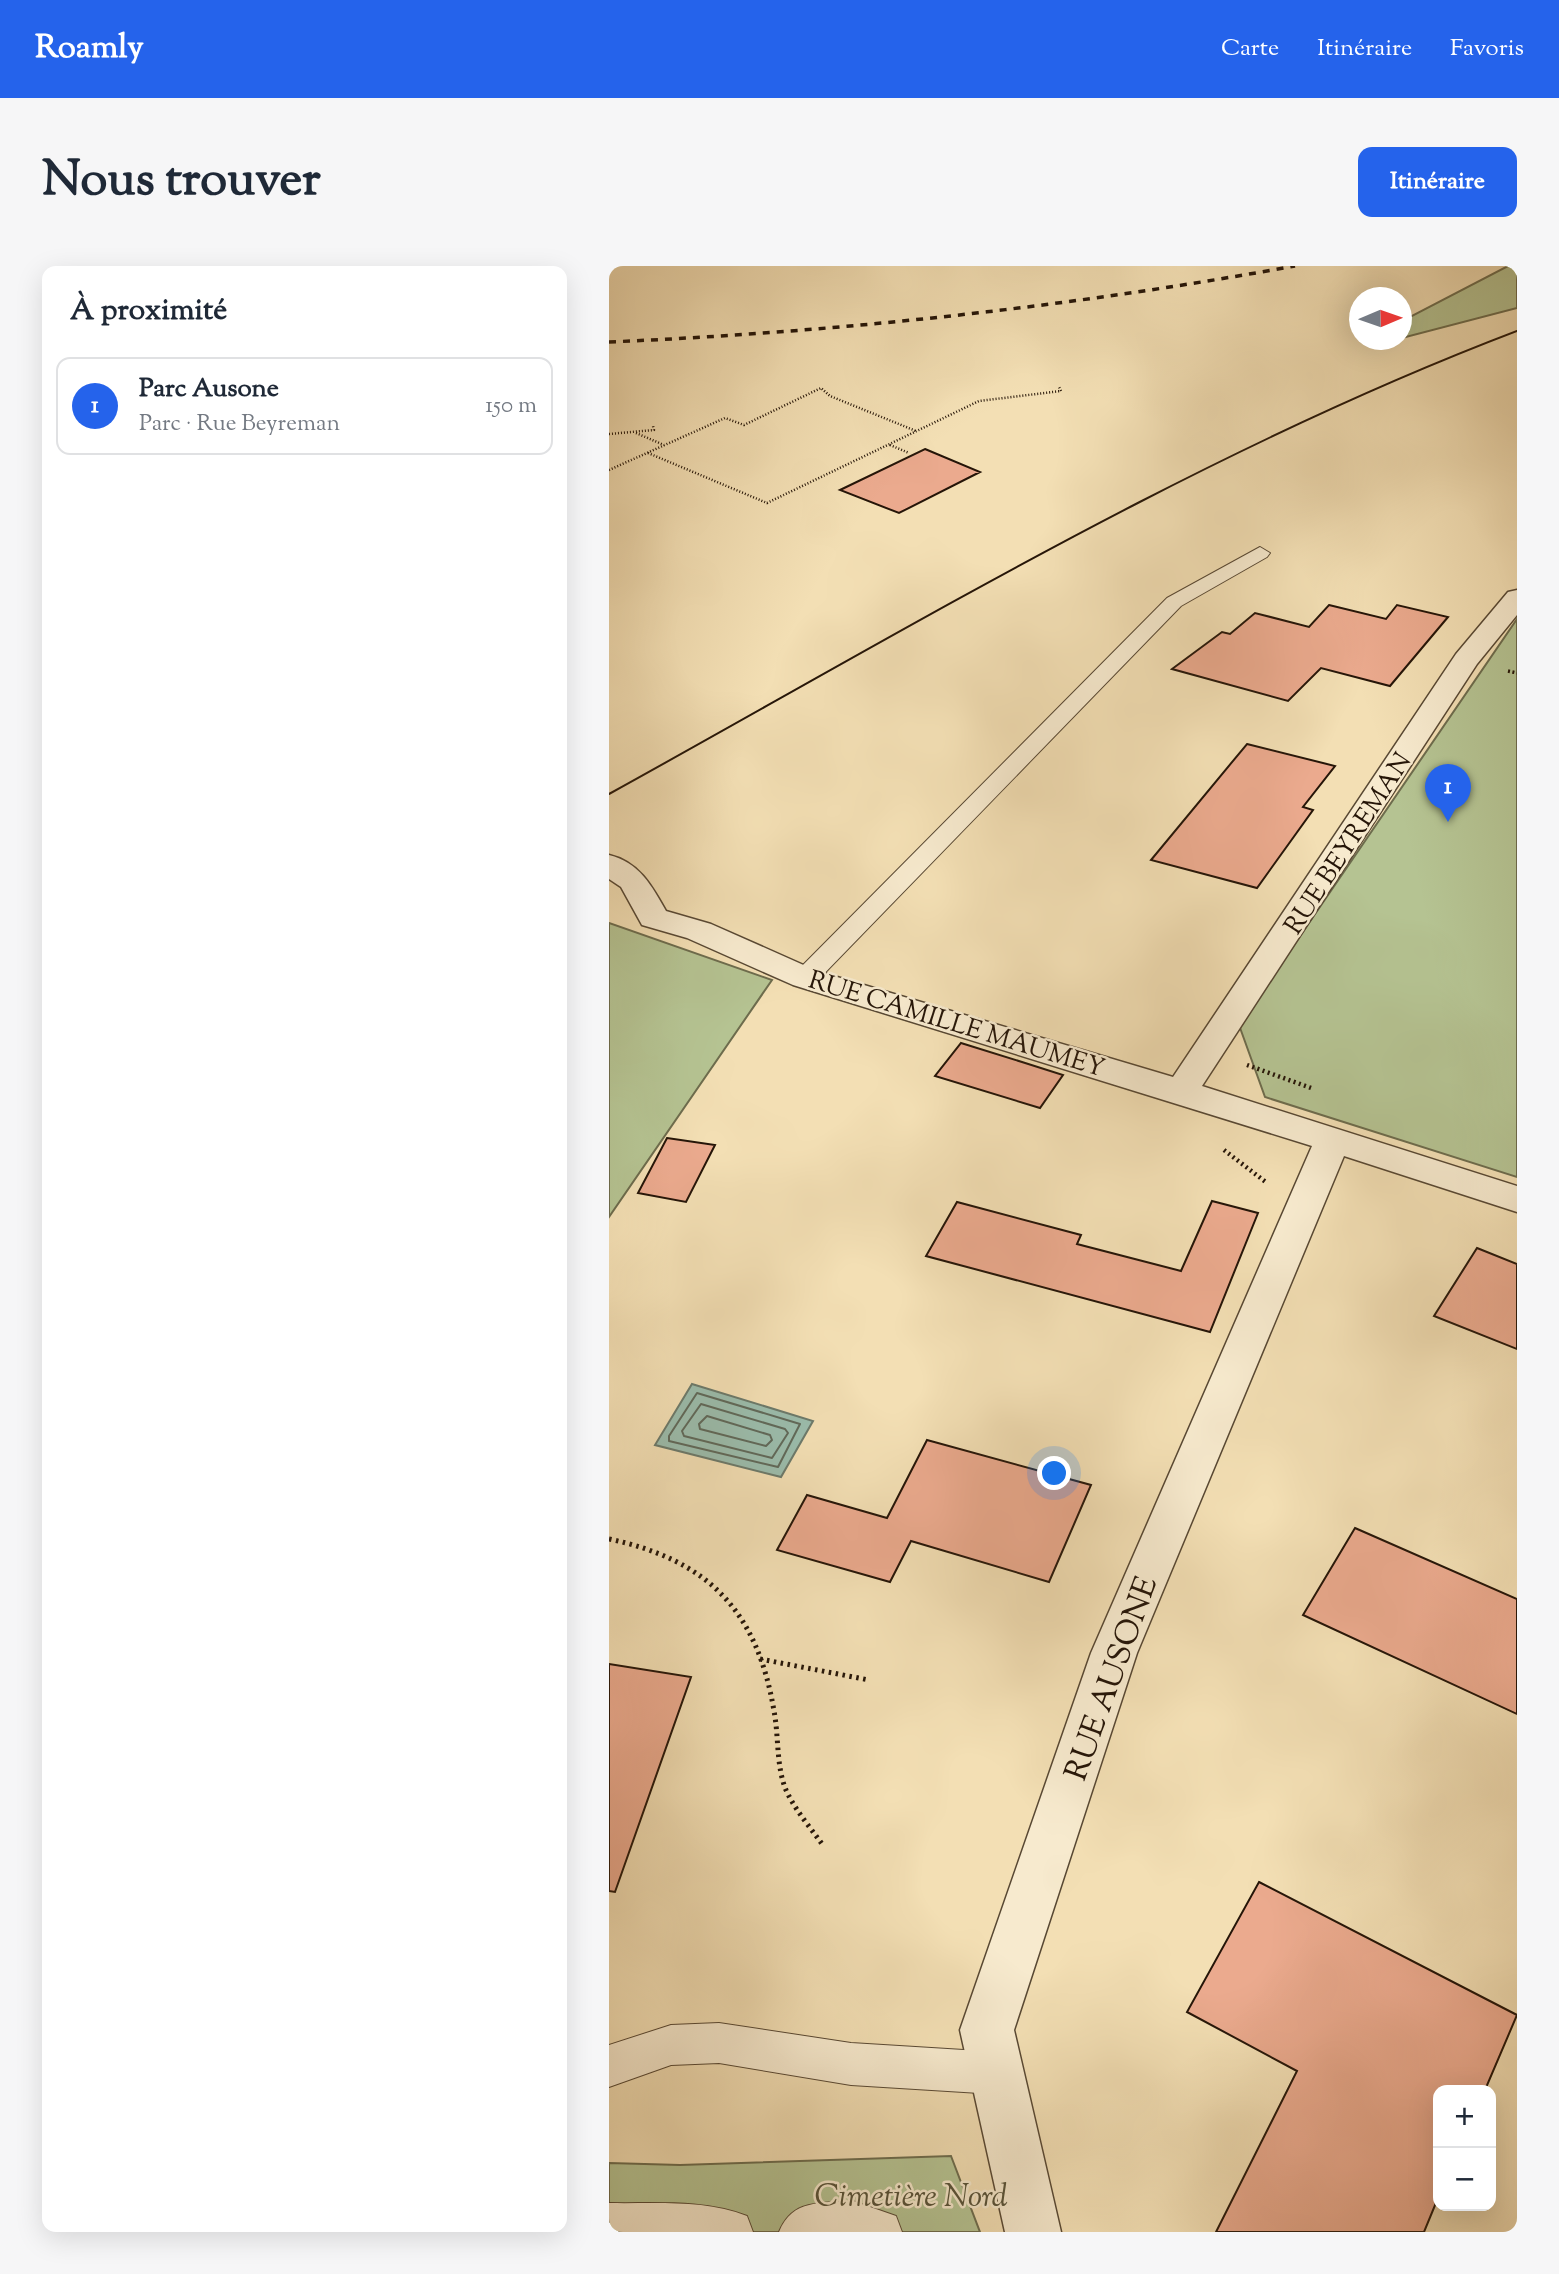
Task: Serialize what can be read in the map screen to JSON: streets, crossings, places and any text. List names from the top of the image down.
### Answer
{
  "streets": {
    "street": ["RUE BEYREMAN", "RUE CAMILLE MAUMEY", "RUE AUSONE"]
  },
  "crossings": [
    ["RUE BEYREMAN", "RUE CAMILLE MAUMEY"],
    ["RUE CAMILLE MAUMEY", "RUE AUSONE"]
  ],
  "parks": ["Cimetière Nord"],
  "north": "right",
  "page": {
    "header": "Roamly",
    "nav": ["Carte", "Itinéraire", "Favoris"],
    "title": "Nous trouver",
    "buttons": "Itinéraire",
    "heading": "À proximité",
    "list": [
      {
        "mark": "1",
        "name": "Parc Ausone",
        "note": "Parc · Rue Beyreman",
        "value": "150 m"
      }
    ],
    "pins": "1",
    "map_buttons": ["+", "−"]
  }
}
